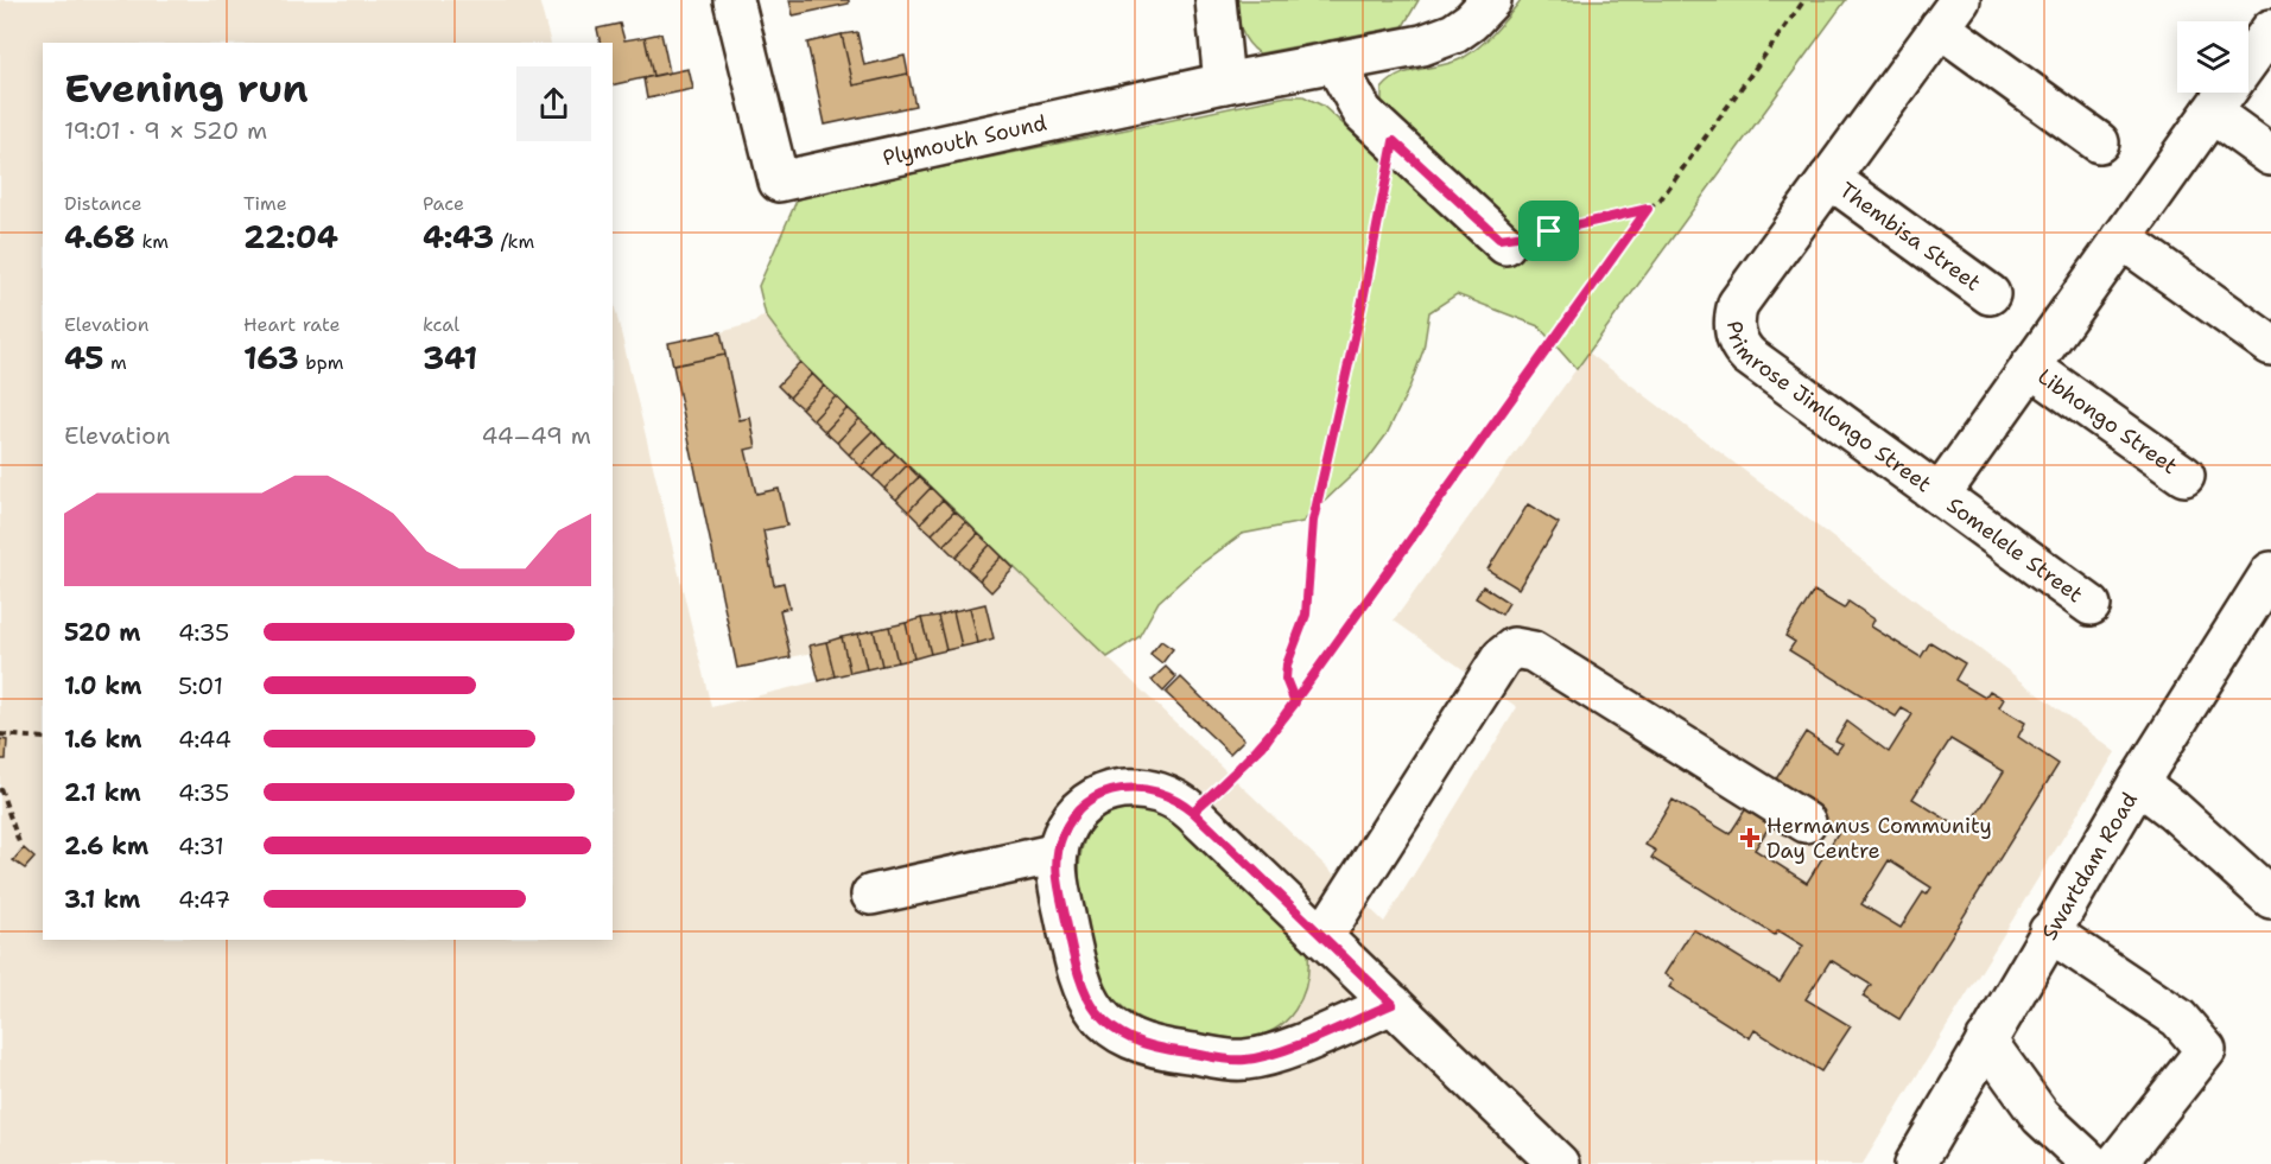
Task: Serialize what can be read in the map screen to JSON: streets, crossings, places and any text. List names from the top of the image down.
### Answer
{
  "streets": {
    "street": [
      "Plymouth Sound",
      "Thembisa Street",
      "Primrose Jimlongo Street",
      "Libhongo Street",
      "Somelele Street",
      "Swartdam Road"
    ]
  },
  "crossings": [
    ["Thembisa Street", "Primrose Jimlongo Street"],
    ["Primrose Jimlongo Street", "Libhongo Street"],
    ["Primrose Jimlongo Street", "Somelele Street"]
  ],
  "places": {
    "health": ["Hermanus Community Day Centre"]
  },
  "page": {
    "heading": ["Evening run", "19:01 · 9 × 520 m"],
    "stats": [
      ["Distance", "4.68 km"],
      ["Time", "22:04"],
      ["Pace", "4:43 /km"],
      ["Elevation", "45 m"],
      ["Heart rate", "163 bpm"],
      ["kcal", "341"]
    ],
    "chart": ["Elevation", "44–49 m"],
    "list": [
      {
        "name": "520 m",
        "note": "4:35"
      },
      {
        "name": "1.0 km",
        "note": "5:01"
      },
      {
        "name": "1.6 km",
        "note": "4:44"
      },
      {
        "name": "2.1 km",
        "note": "4:35"
      },
      {
        "name": "2.6 km",
        "note": "4:31"
      },
      {
        "name": "3.1 km",
        "note": "4:47"
      }
    ]
  }
}
